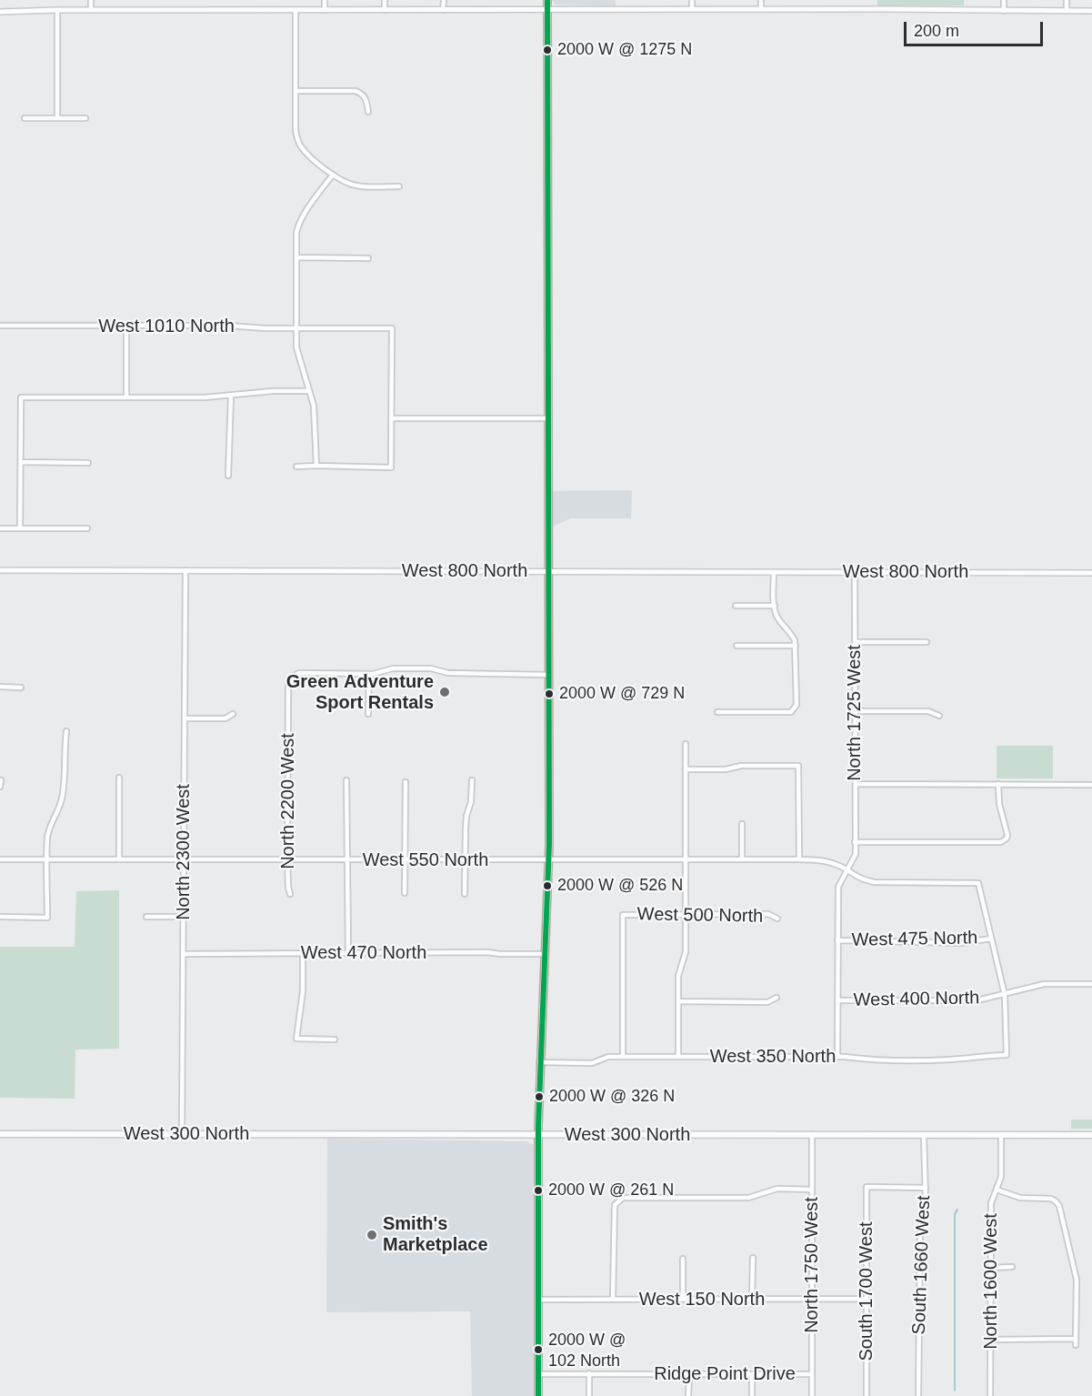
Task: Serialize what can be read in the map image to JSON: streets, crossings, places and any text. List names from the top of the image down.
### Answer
{
  "streets": {
    "main road": ["West 300 North"],
    "street": [
      "West 1010 North",
      "West 800 North",
      "North 1725 West",
      "North 2200 West",
      "North 2300 West",
      "West 550 North",
      "West 500 North",
      "West 475 North",
      "West 470 North",
      "West 400 North",
      "West 350 North",
      "North 1750 West",
      "South 1660 West",
      "North 1600 West",
      "South 1700 West",
      "West 150 North",
      "Ridge Point Drive"
    ]
  },
  "crossings": [
    ["West 800 North", "North 1725 West"],
    ["West 800 North", "North 2300 West"],
    ["North 1725 West", "West 550 North"],
    ["North 2200 West", "West 550 North"],
    ["North 2300 West", "West 550 North"],
    ["North 2300 West", "West 470 North"],
    ["North 2300 West", "West 300 North"],
    ["West 550 North", "West 475 North"],
    ["West 500 North", "West 350 North"],
    ["West 400 North", "West 350 North"],
    ["West 300 North", "North 1750 West"],
    ["West 300 North", "South 1660 West"],
    ["West 300 North", "North 1600 West"],
    ["North 1750 West", "West 150 North"],
    ["North 1750 West", "Ridge Point Drive"],
    ["South 1660 West", "South 1700 West"],
    ["South 1700 West", "West 150 North"]
  ],
  "places": [
    "2000 W @ 1275 N",
    "Green Adventure Sport Rentals",
    "2000 W @ 729 N",
    "2000 W @ 526 N",
    "2000 W @ 326 N",
    "2000 W @ 261 N",
    "Smith's Marketplace",
    "2000 W @ 102 North"
  ],
  "scale_bar": "200 m"
}
